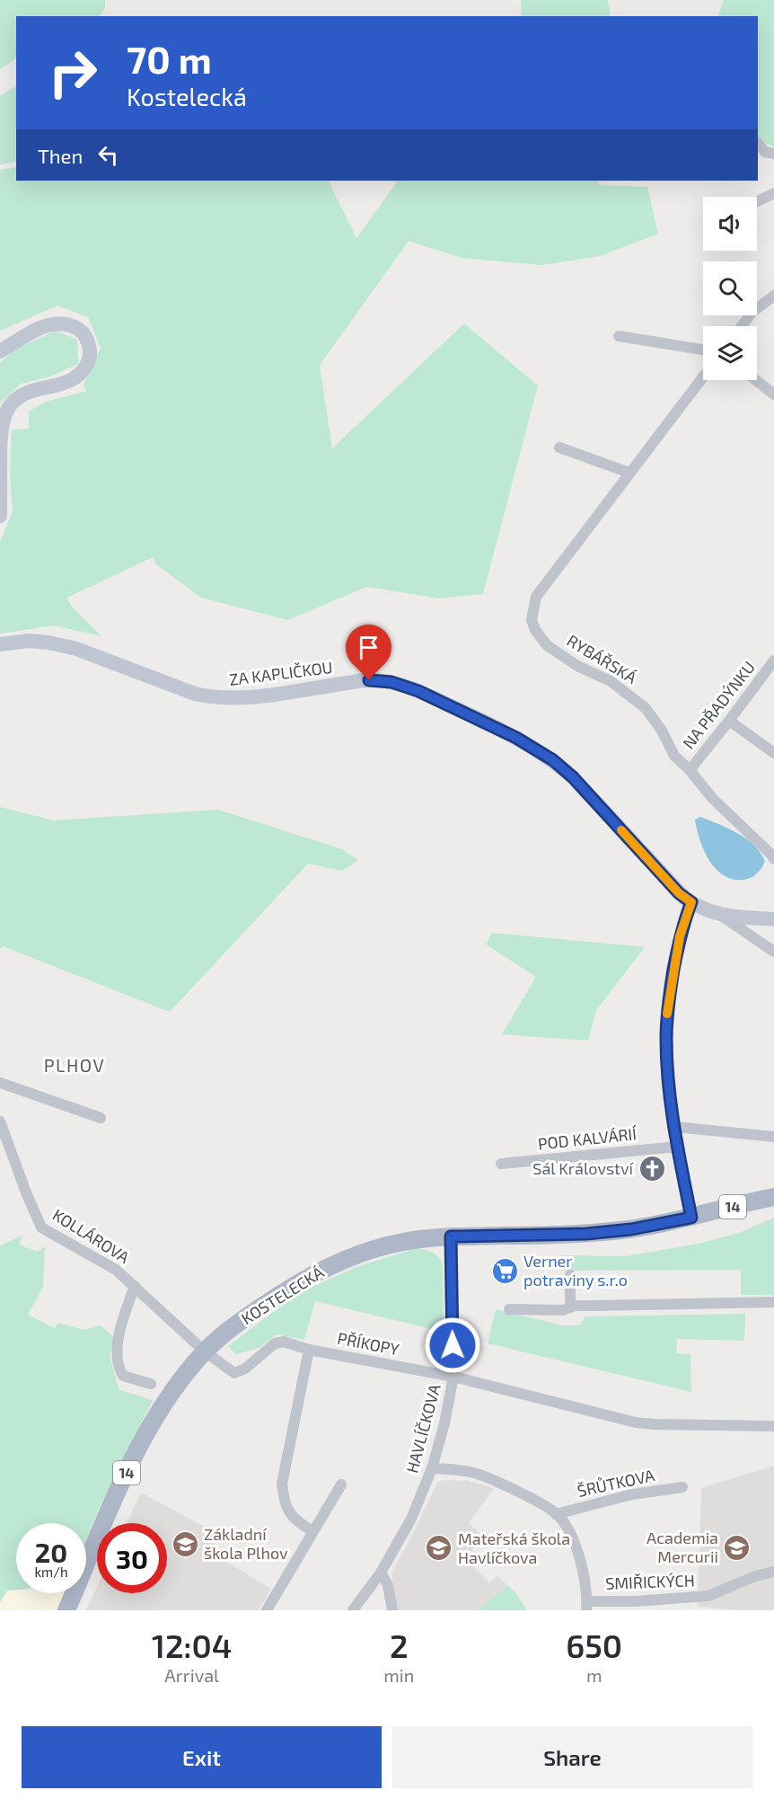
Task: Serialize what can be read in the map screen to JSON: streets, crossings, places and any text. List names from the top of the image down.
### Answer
{
  "streets": {
    "main road": ["14", "KOSTELECKÁ"],
    "street": [
      "RYBÁŘSKÁ",
      "ZA KAPLIČKOU",
      "NA PŘADÝNKU",
      "POD KALVÁRIÍ",
      "KOLLÁROVA",
      "PŘÍKOPY",
      "HAVLÍČKOVA",
      "ŠRŮTKOVA",
      "SMIŘICKÝCH"
    ]
  },
  "crossings": [
    ["RYBÁŘSKÁ", "NA PŘADÝNKU"],
    ["14", "KOSTELECKÁ"],
    ["KOLLÁROVA", "KOSTELECKÁ"],
    ["KOLLÁROVA", "PŘÍKOPY"],
    ["KOSTELECKÁ", "HAVLÍČKOVA"],
    ["PŘÍKOPY", "HAVLÍČKOVA"],
    ["HAVLÍČKOVA", "SMIŘICKÝCH"],
    ["ŠRŮTKOVA", "SMIŘICKÝCH"]
  ],
  "districts": ["PLHOV"],
  "places": {
    "church": ["Sál Království"],
    "supermarket": ["Verner potraviny s.r.o"],
    "school or university": ["Základní škola Plhov", "Academia Mercurii", "Mateřská škola Havlíčkova"]
  },
  "page": {
    "turn": ["70 m", "Kostelecká"],
    "then": "Then",
    "speed": "20 km/h",
    "limit": "30",
    "eta": [
      "12:04",
      "Arrival",
      "2",
      "min",
      "650",
      "m"
    ],
    "buttons": ["Exit", "Share"]
  }
}
